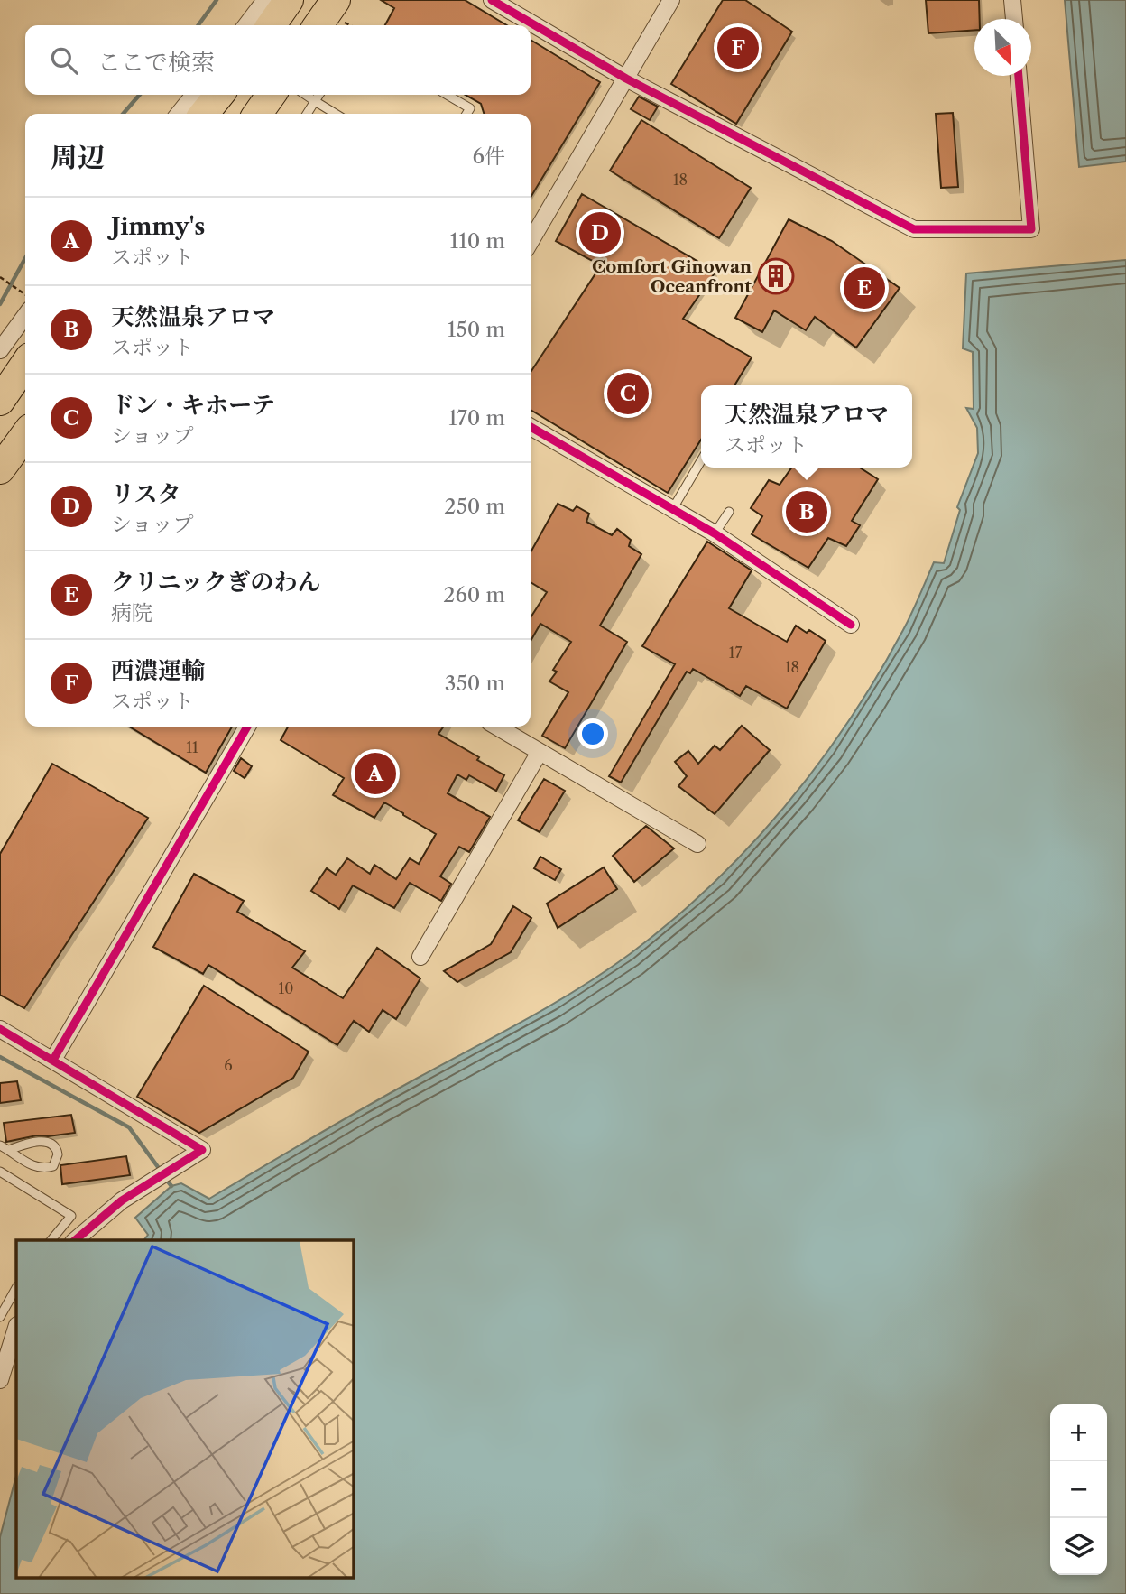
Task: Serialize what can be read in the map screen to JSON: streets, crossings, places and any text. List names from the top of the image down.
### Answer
{
  "places": {
    "building": ["Comfort Ginowan Oceanfront"]
  },
  "house_numbers": [
    "18",
    "17",
    "18",
    "11",
    "10",
    "6"
  ],
  "north": "bottom right",
  "page": {
    "pins": [
      "F",
      "D",
      "E",
      "C",
      "B",
      "A"
    ],
    "search": "ここで検索",
    "heading": ["周辺", "6件"],
    "list": [
      {
        "mark": "A",
        "name": "Jimmy's",
        "note": "スポット",
        "value": "110 m"
      },
      {
        "mark": "B",
        "name": "天然温泉アロマ",
        "note": "スポット",
        "value": "150 m"
      },
      {
        "mark": "C",
        "name": "ドン・キホーテ",
        "note": "ショップ",
        "value": "170 m"
      },
      {
        "mark": "D",
        "name": "リスタ",
        "note": "ショップ",
        "value": "250 m"
      },
      {
        "mark": "E",
        "name": "クリニックぎのわん",
        "note": "病院",
        "value": "260 m"
      },
      {
        "mark": "F",
        "name": "西濃運輸",
        "note": "スポット",
        "value": "350 m"
      }
    ],
    "popup": ["天然温泉アロマ", "スポット"],
    "map_buttons": ["+", "−"]
  }
}
